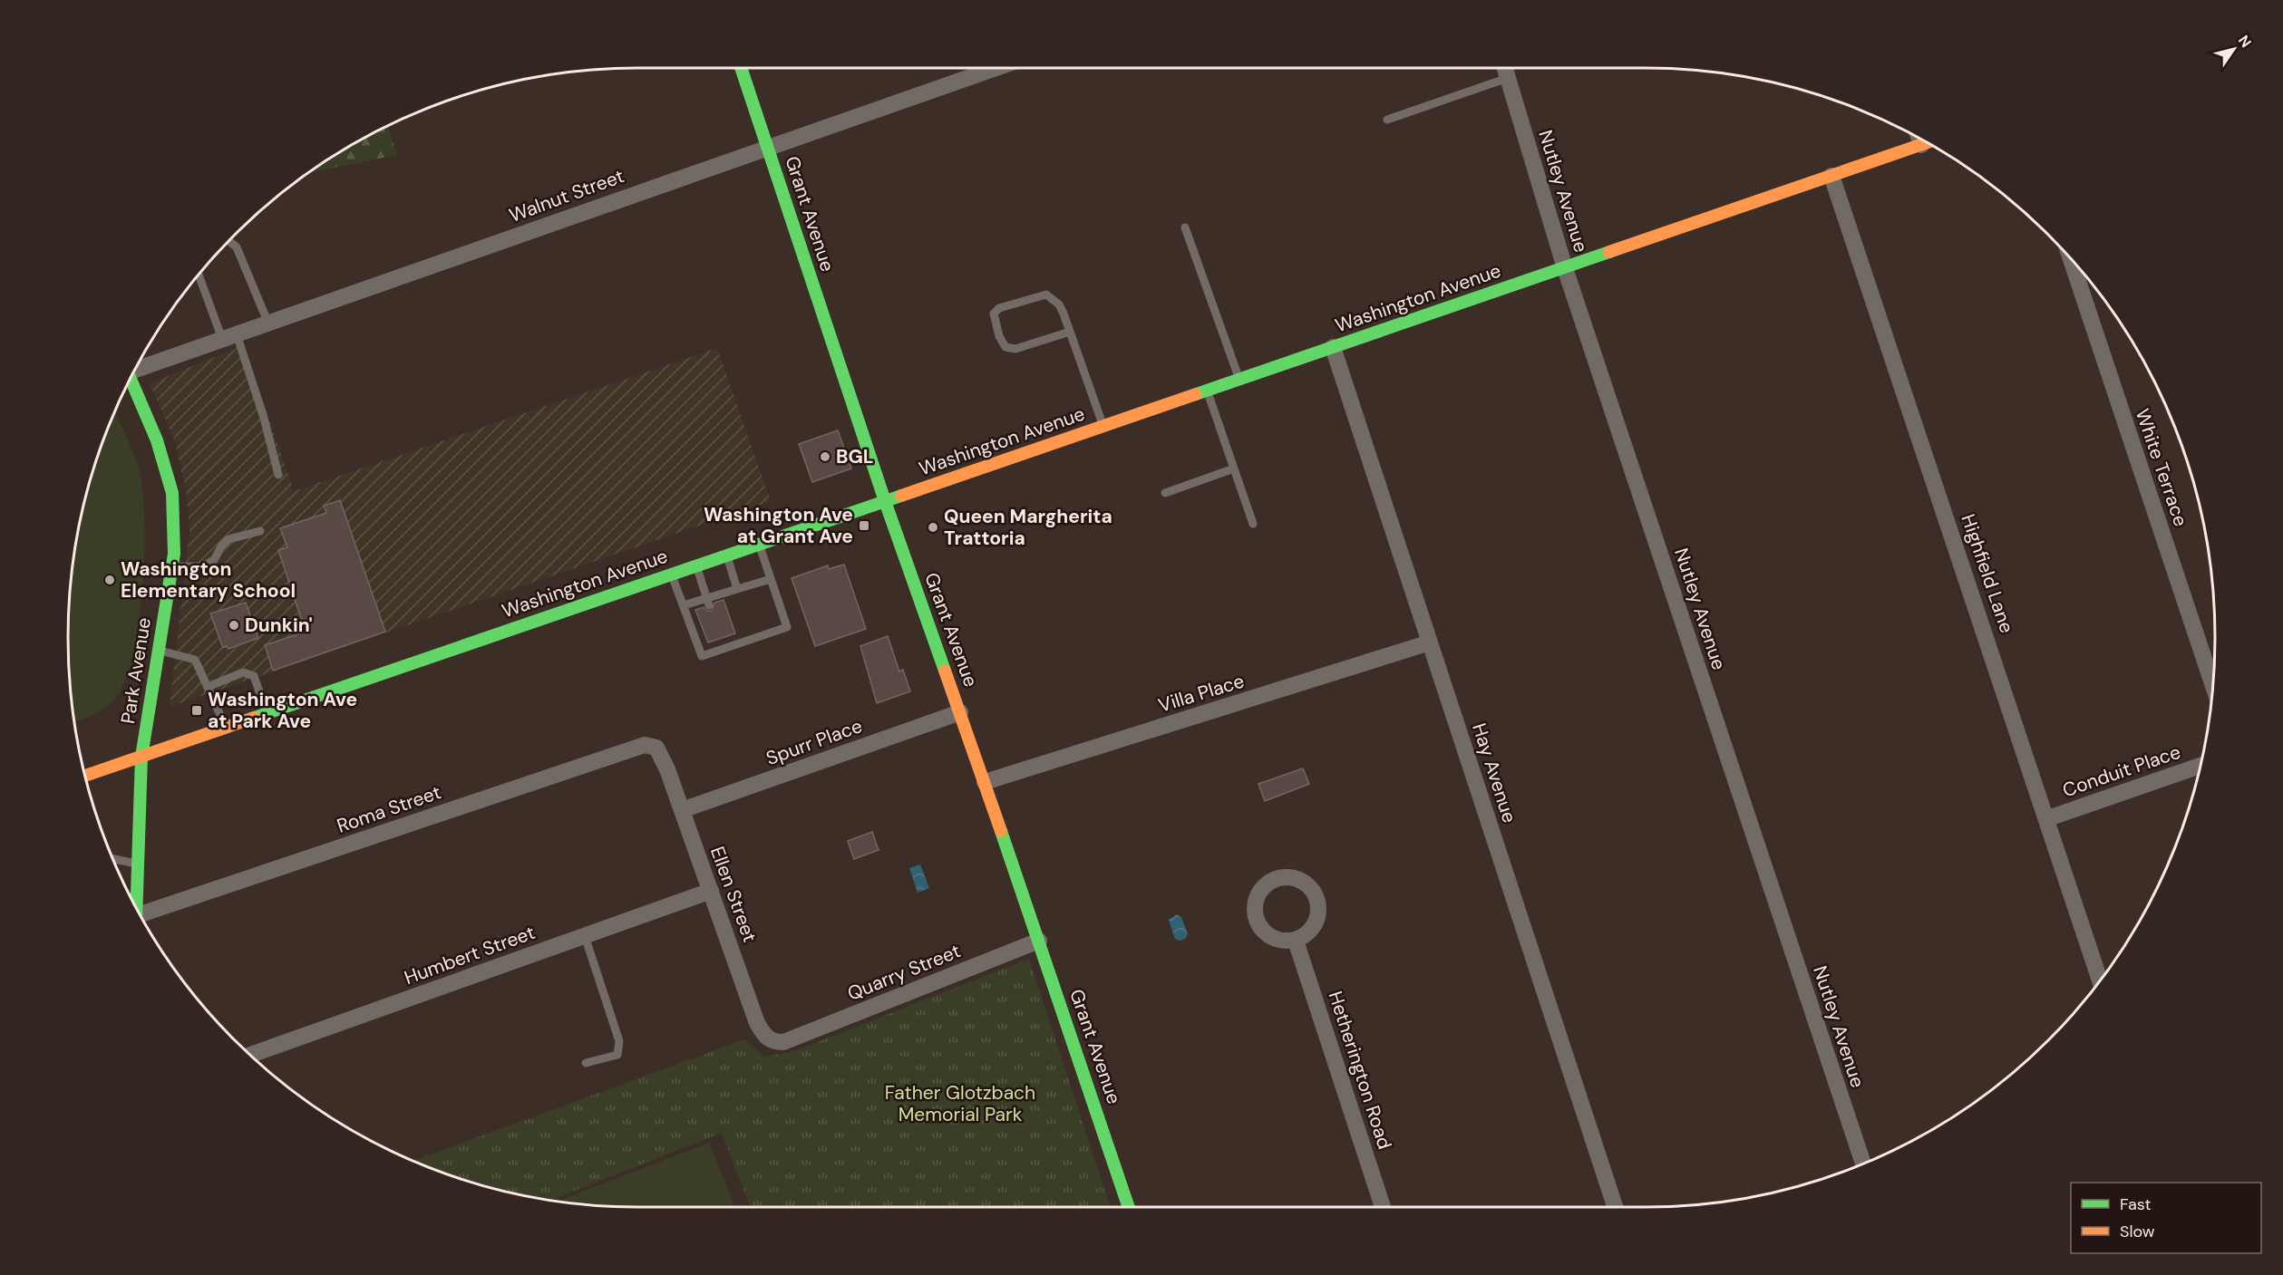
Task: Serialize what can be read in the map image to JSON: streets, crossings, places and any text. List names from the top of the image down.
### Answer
{
  "streets": {
    "main road": ["Grant Avenue", "Washington Avenue", "Park Avenue"],
    "street": [
      "Nutley Avenue",
      "Walnut Street",
      "White Terrace",
      "Highfield Lane",
      "Villa Place",
      "Spurr Place",
      "Conduit Place",
      "Hay Avenue",
      "Roma Street",
      "Ellen Street",
      "Humbert Street",
      "Quarry Street",
      "Hetherington Road"
    ]
  },
  "crossings": [
    ["Nutley Avenue", "Washington Avenue"],
    ["Walnut Street", "Grant Avenue"],
    ["Grant Avenue", "Washington Avenue"],
    ["Grant Avenue", "Villa Place"],
    ["Grant Avenue", "Spurr Place"],
    ["Grant Avenue", "Quarry Street"],
    ["Washington Avenue", "Highfield Lane"],
    ["Washington Avenue", "Park Avenue"],
    ["Washington Avenue", "Hay Avenue"],
    ["Highfield Lane", "Conduit Place"],
    ["Villa Place", "Hay Avenue"],
    ["Spurr Place", "Ellen Street"],
    ["Roma Street", "Ellen Street"],
    ["Ellen Street", "Humbert Street"],
    ["Ellen Street", "Quarry Street"]
  ],
  "parks": ["Father Glotzbach Memorial Park"],
  "places": {
    "other": [
      "BGL",
      "Queen Margherita Trattoria",
      "Washington Elementary School",
      "Dunkin'"
    ],
    "transit": ["Washington Ave at Grant Ave", "Washington Ave at Park Ave"]
  },
  "legend": ["Fast", "Slow"],
  "north": "top right"
}
